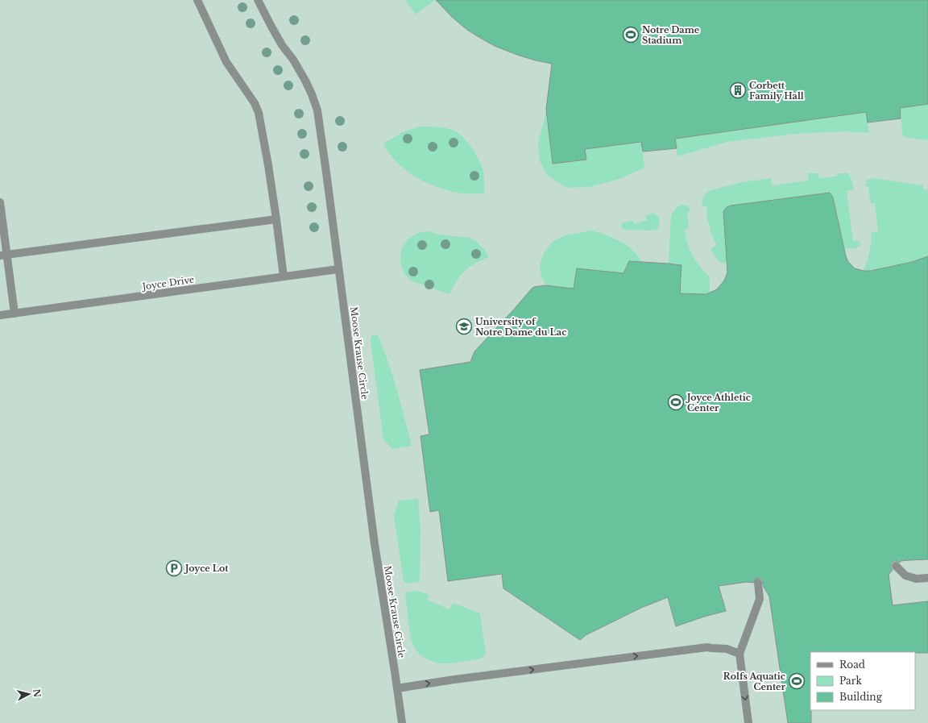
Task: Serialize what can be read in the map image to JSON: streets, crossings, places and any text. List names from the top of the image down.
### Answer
{
  "streets": {
    "street": ["Joyce Drive", "Moose Krause Circle"]
  },
  "crossings": [
    ["Joyce Drive", "Moose Krause Circle"]
  ],
  "places": {
    "sports": ["Notre Dame Stadium", "Joyce Athletic Center", "Rolfs Aquatic Center"],
    "building": ["Corbett Family Hall"],
    "school or university": ["University of Notre Dame du Lac"],
    "parking": ["Joyce Lot"]
  },
  "legend": ["Road", "Park", "Building"],
  "north": "right"
}
